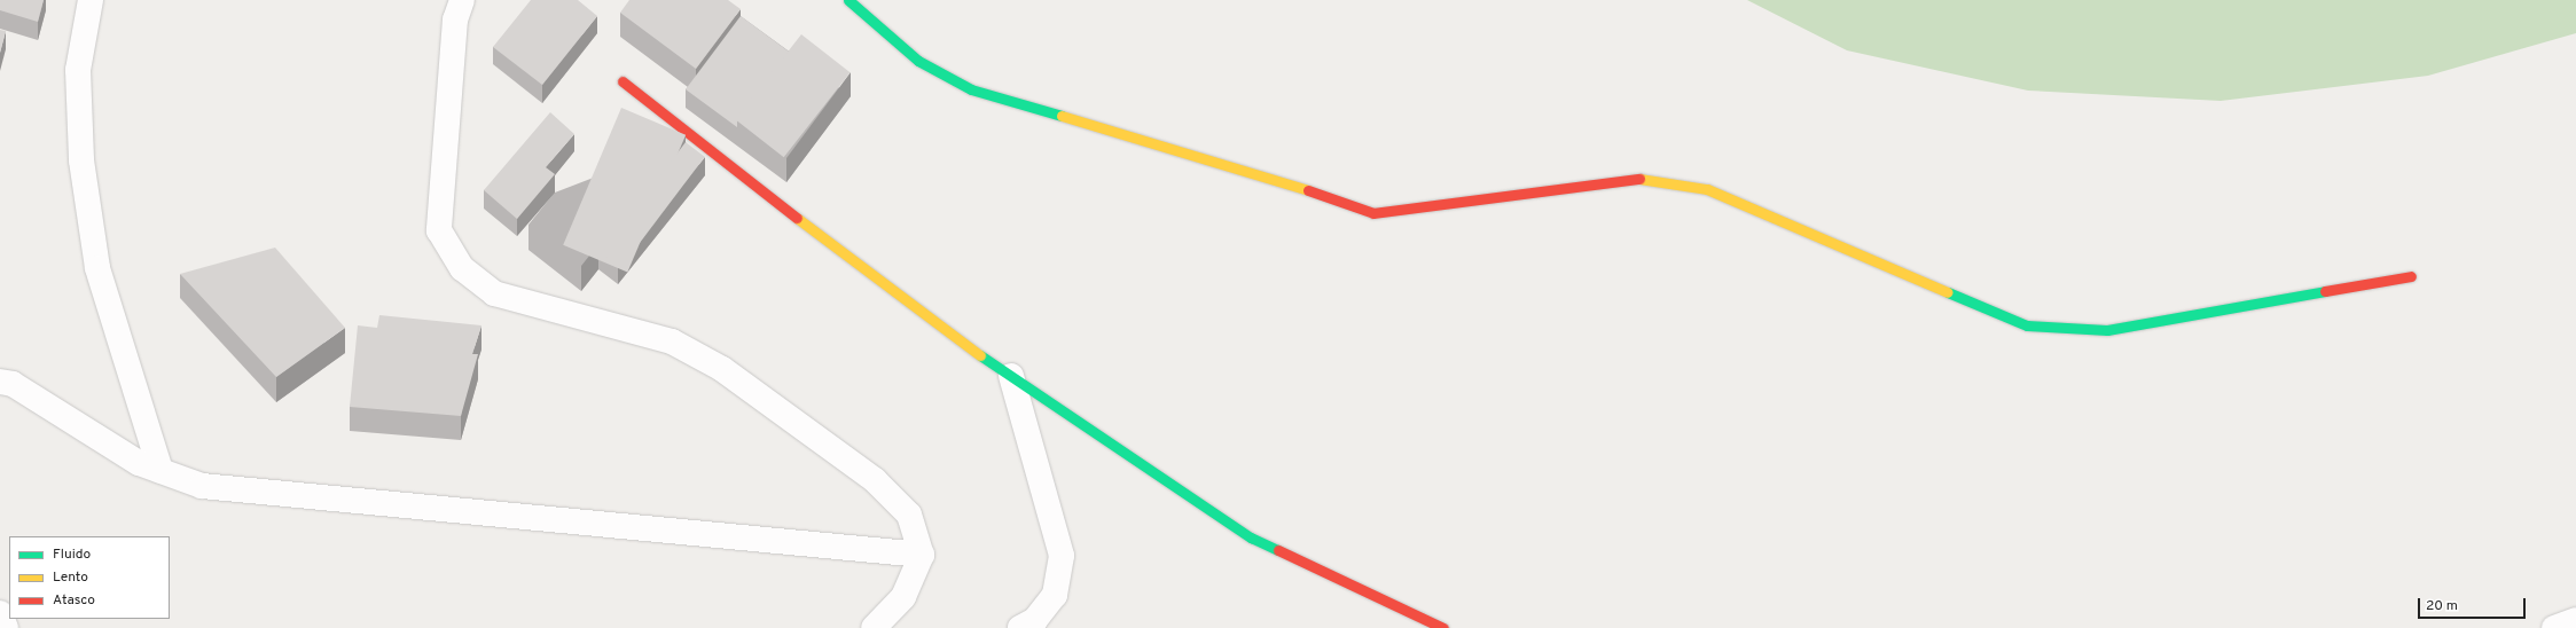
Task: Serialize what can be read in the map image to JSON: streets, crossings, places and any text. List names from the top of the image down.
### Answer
{
  "legend": ["Fluido", "Lento", "Atasco"],
  "scale_bar": "20 m"
}
